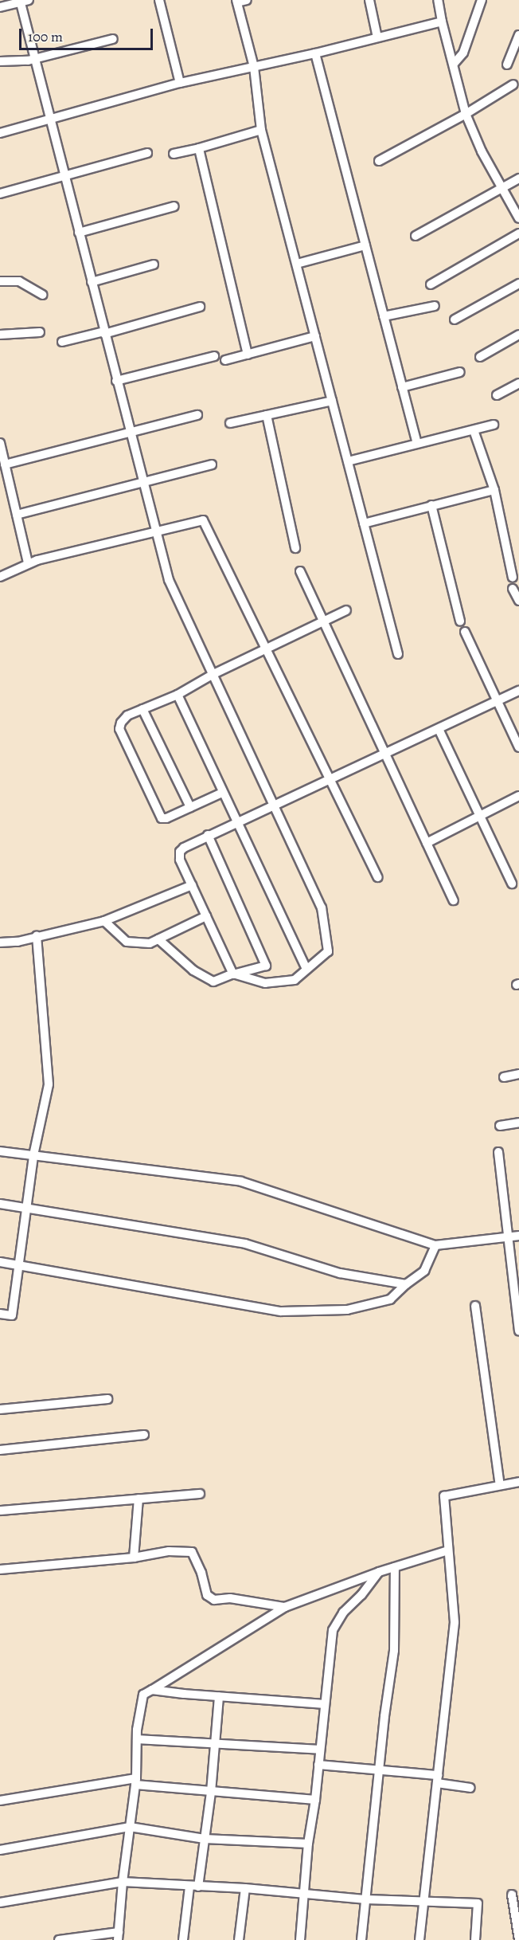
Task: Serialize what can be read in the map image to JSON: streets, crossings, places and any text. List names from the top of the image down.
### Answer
{
  "scale_bar": "100 m"
}
